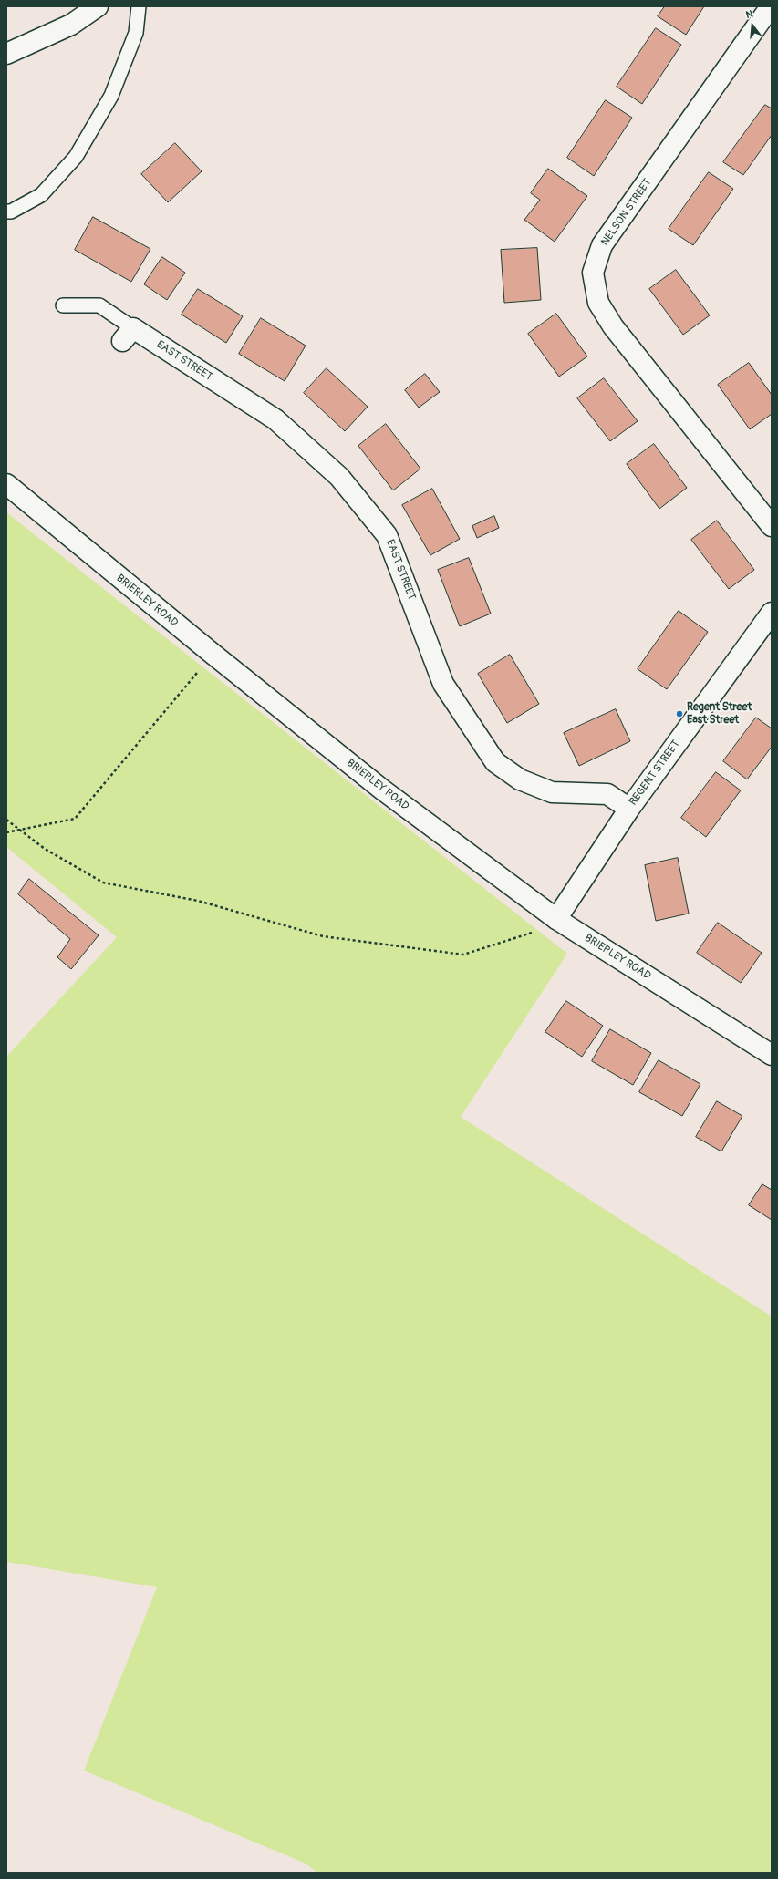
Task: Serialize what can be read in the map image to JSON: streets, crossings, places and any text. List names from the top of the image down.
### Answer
{
  "streets": {
    "street": [
      "NELSON STREET",
      "EAST STREET",
      "BRIERLEY ROAD",
      "REGENT STREET"
    ]
  },
  "crossings": [
    ["EAST STREET", "REGENT STREET"],
    ["BRIERLEY ROAD", "REGENT STREET"]
  ],
  "places": ["Regent Street East Street"],
  "north": "top"
}
